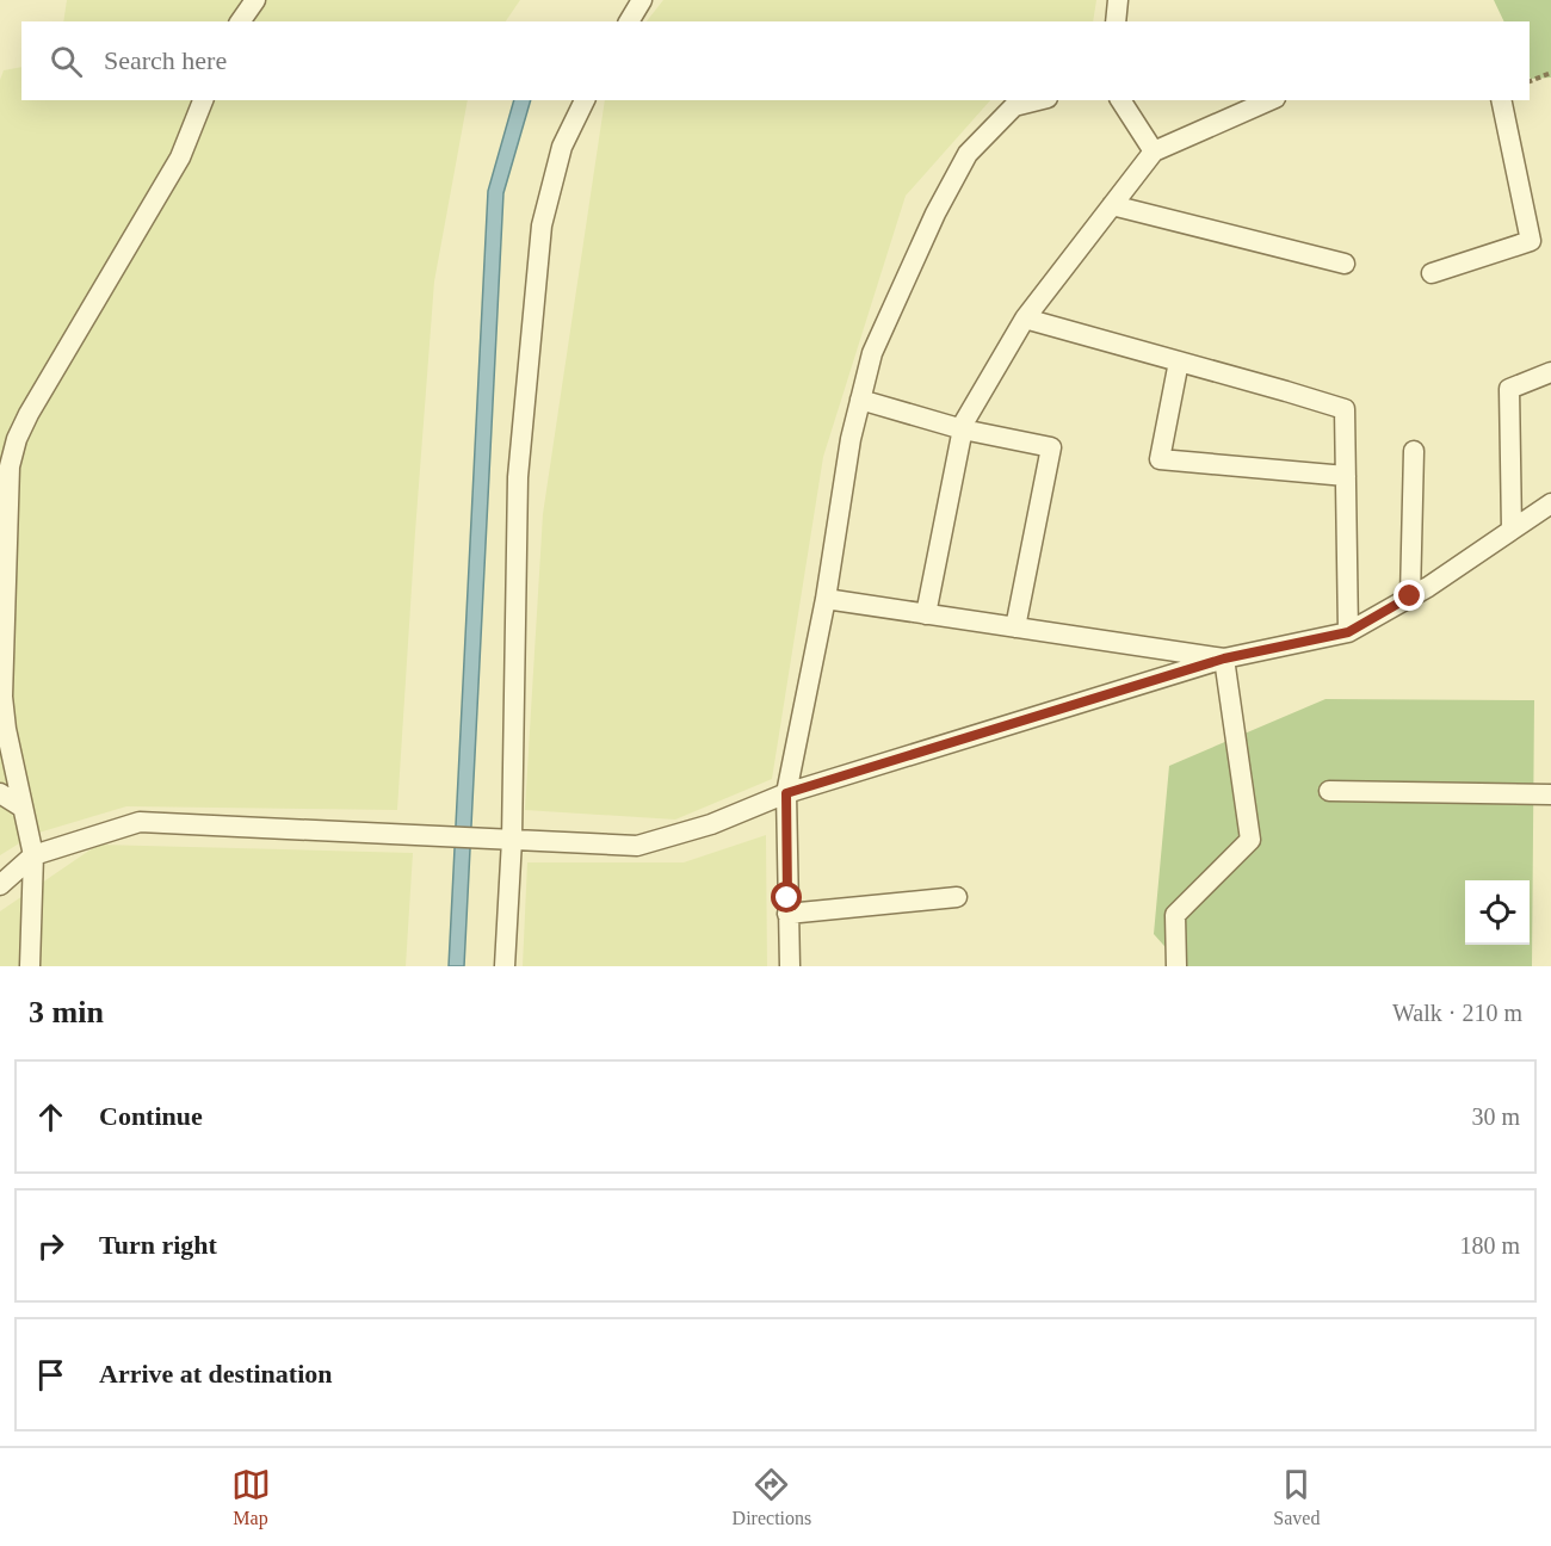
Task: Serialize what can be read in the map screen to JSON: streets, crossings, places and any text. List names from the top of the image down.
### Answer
{
  "page": {
    "search": "Search here",
    "heading": ["3 min", "Walk · 210 m"],
    "list": [
      ["Continue", "30 m"],
      ["Turn right", "180 m"],
      "Arrive at destination"
    ],
    "nav": ["Map", "Directions", "Saved"]
  }
}
